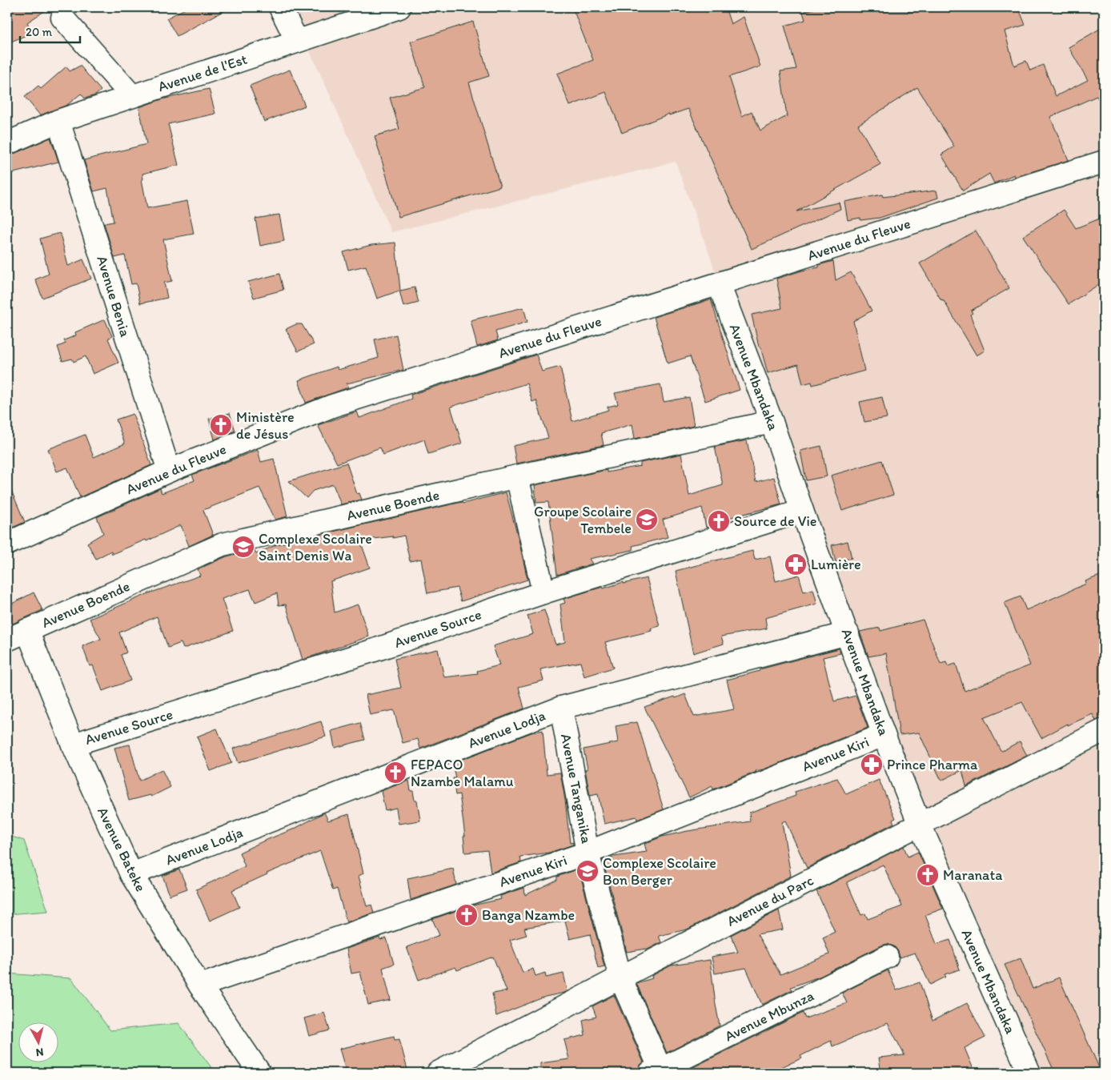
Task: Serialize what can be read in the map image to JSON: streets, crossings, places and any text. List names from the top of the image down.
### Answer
{
  "streets": {
    "street": [
      "Avenue de l'Est",
      "Avenue du Fleuve",
      "Avenue Benia",
      "Avenue Mbandaka",
      "Avenue Boende",
      "Avenue Source",
      "Avenue Lodja",
      "Avenue Kiri",
      "Avenue Tanganika",
      "Avenue Bateke",
      "Avenue du Parc",
      "Avenue Mbunza"
    ]
  },
  "crossings": [
    ["Avenue de l'Est", "Avenue Benia"],
    ["Avenue du Fleuve", "Avenue Benia"],
    ["Avenue du Fleuve", "Avenue Mbandaka"],
    ["Avenue Mbandaka", "Avenue Boende"],
    ["Avenue Mbandaka", "Avenue Source"],
    ["Avenue Mbandaka", "Avenue Lodja"],
    ["Avenue Mbandaka", "Avenue Kiri"],
    ["Avenue Mbandaka", "Avenue du Parc"],
    ["Avenue Boende", "Avenue Bateke"],
    ["Avenue Source", "Avenue Bateke"],
    ["Avenue Lodja", "Avenue Tanganika"],
    ["Avenue Lodja", "Avenue Bateke"],
    ["Avenue Kiri", "Avenue Tanganika"],
    ["Avenue Kiri", "Avenue Bateke"],
    ["Avenue Tanganika", "Avenue du Parc"],
    ["Avenue Tanganika", "Avenue Mbunza"]
  ],
  "places": {
    "church": [
      "Ministère de Jésus",
      "Source de Vie",
      "FEPACO Nzambe Malamu",
      "Maranata",
      "Banga Nzambe"
    ],
    "school or university": ["Groupe Scolaire Tembele", "Complexe Scolaire Saint Denis Wa", "Complexe Scolaire Bon Berger"],
    "pharmacy": ["Lumière", "Prince Pharma"]
  },
  "scale_bar": "20 m",
  "north": "bottom"
}
